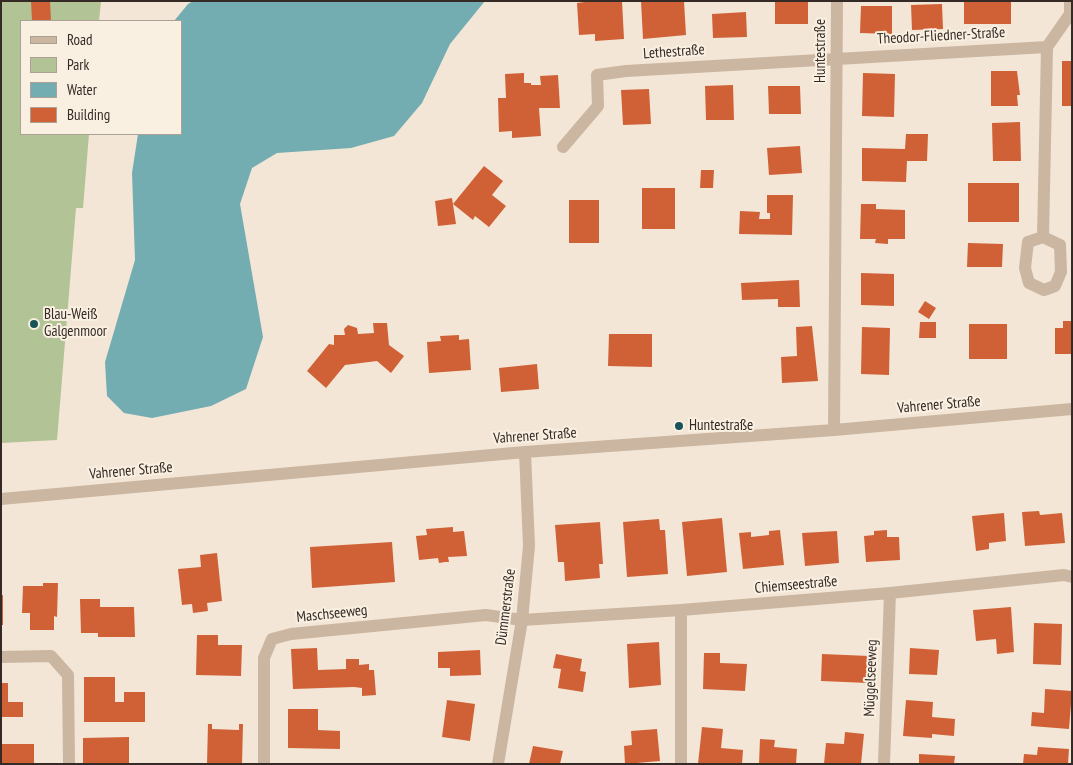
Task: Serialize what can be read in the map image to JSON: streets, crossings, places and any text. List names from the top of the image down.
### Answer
{
  "streets": {
    "street": [
      "Theodor-Fliedner-Straße",
      "Huntestraße",
      "Lethestraße",
      "Vahrener Straße",
      "Chiemseestraße",
      "Dümmerstraße",
      "Maschseeweg",
      "Müggelseeweg"
    ]
  },
  "crossings": [
    ["Theodor-Fliedner-Straße", "Huntestraße"],
    ["Theodor-Fliedner-Straße", "Lethestraße"],
    ["Huntestraße", "Lethestraße"],
    ["Huntestraße", "Vahrener Straße"],
    ["Vahrener Straße", "Dümmerstraße"],
    ["Chiemseestraße", "Dümmerstraße"],
    ["Chiemseestraße", "Maschseeweg"],
    ["Chiemseestraße", "Müggelseeweg"],
    ["Dümmerstraße", "Maschseeweg"]
  ],
  "places": ["Blau-Weiß Galgenmoor", "Huntestraße"],
  "legend": [
    "Road",
    "Park",
    "Water",
    "Building"
  ]
}
